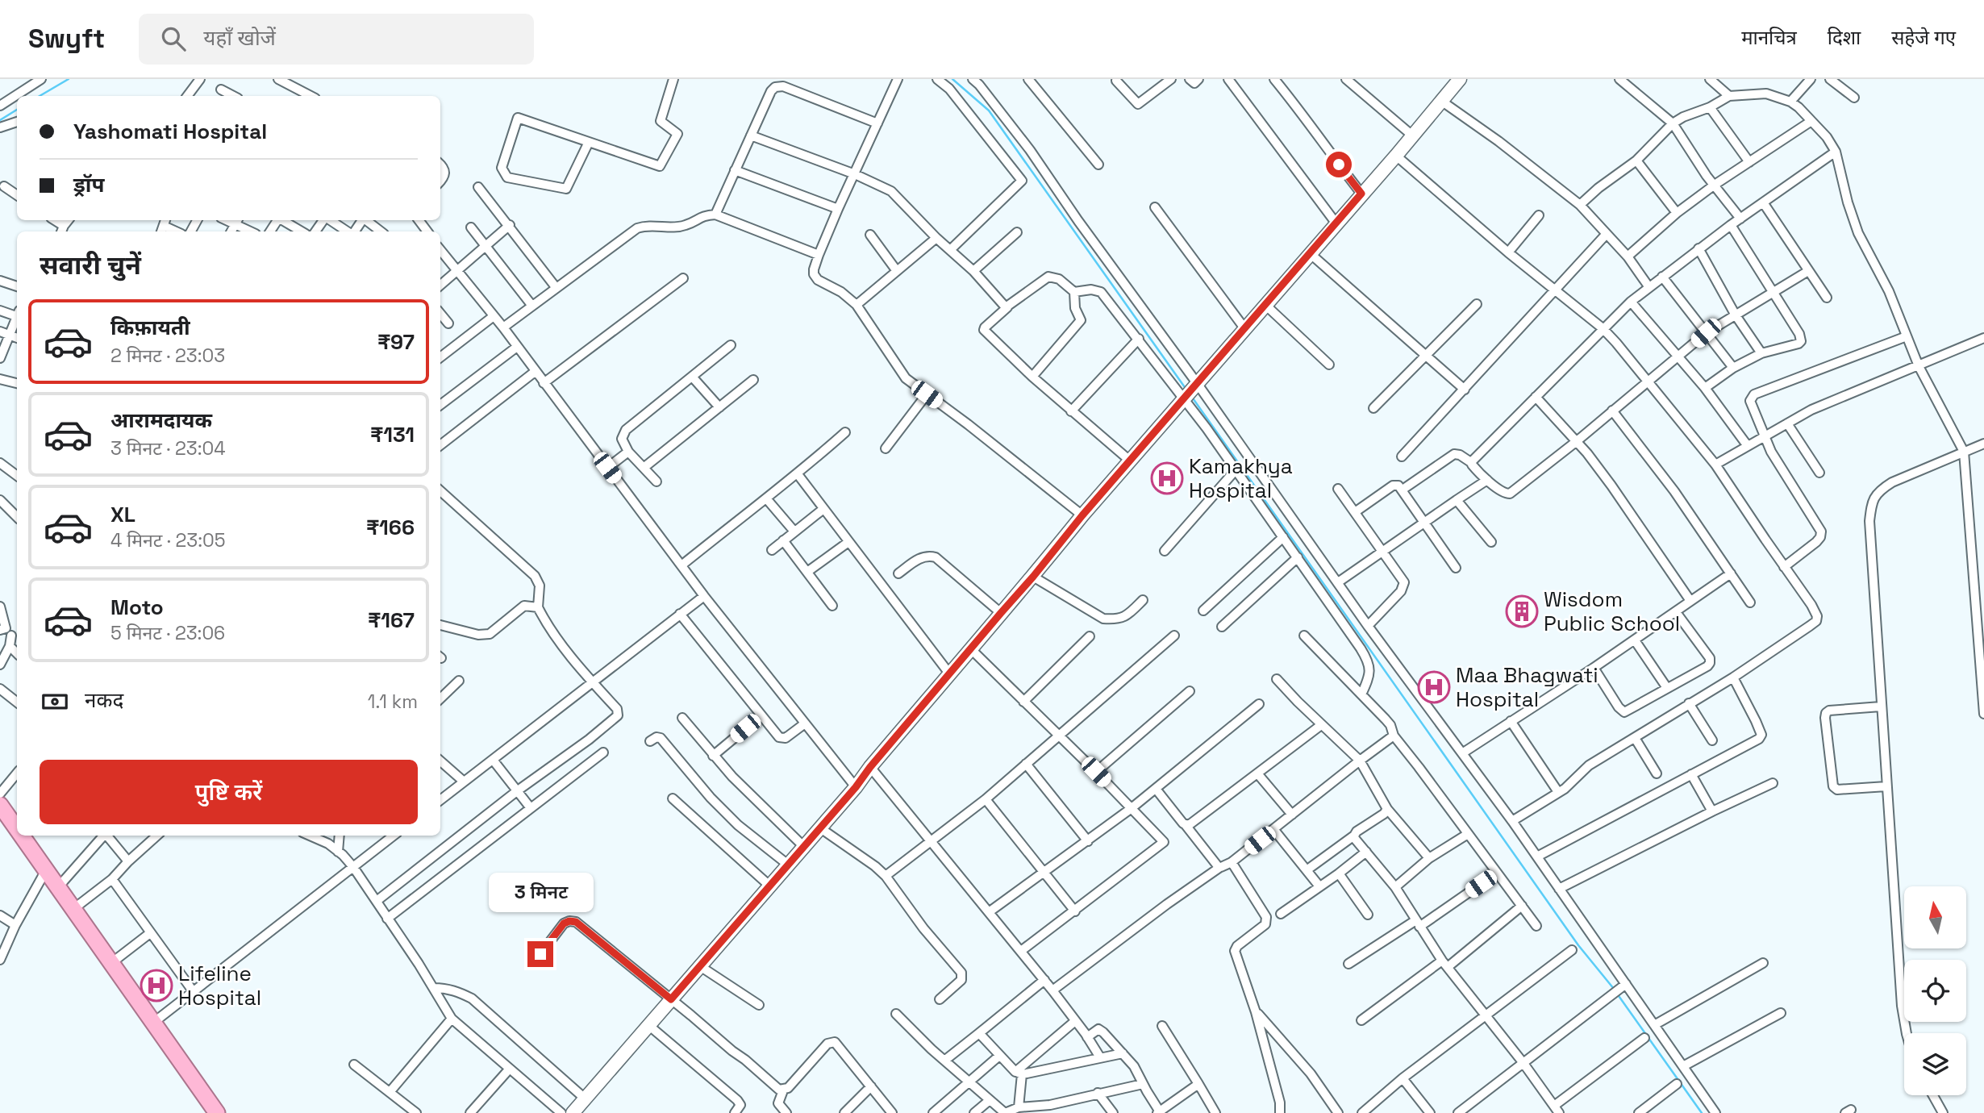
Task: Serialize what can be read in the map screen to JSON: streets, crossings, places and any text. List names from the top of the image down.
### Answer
{
  "places": {
    "hospital": ["Kamakhya Hospital", "Maa Bhagwati Hospital", "Lifeline Hospital"],
    "building": ["Wisdom Public School"]
  },
  "north": "top",
  "page": {
    "header": "Swyft",
    "search": "यहाँ खोजें",
    "nav": ["मानचित्र", "दिशा", "सहेजे गए"],
    "banner": ["Yashomati Hospital", "ड्रॉप"],
    "heading": "सवारी चुनें",
    "list": [
      {
        "name": "किफ़ायती",
        "note": "2 मिनट · 23:03",
        "value": "₹97"
      },
      {
        "name": "आरामदायक",
        "note": "3 मिनट · 23:04",
        "value": "₹131"
      },
      {
        "name": "XL",
        "note": "4 मिनट · 23:05",
        "value": "₹166"
      },
      {
        "name": "Moto",
        "note": "5 मिनट · 23:06",
        "value": "₹167"
      }
    ],
    "pay": ["नकद", "1.1 km"],
    "buttons": "पुष्टि करें",
    "bubble": "3 मिनट"
  }
}
